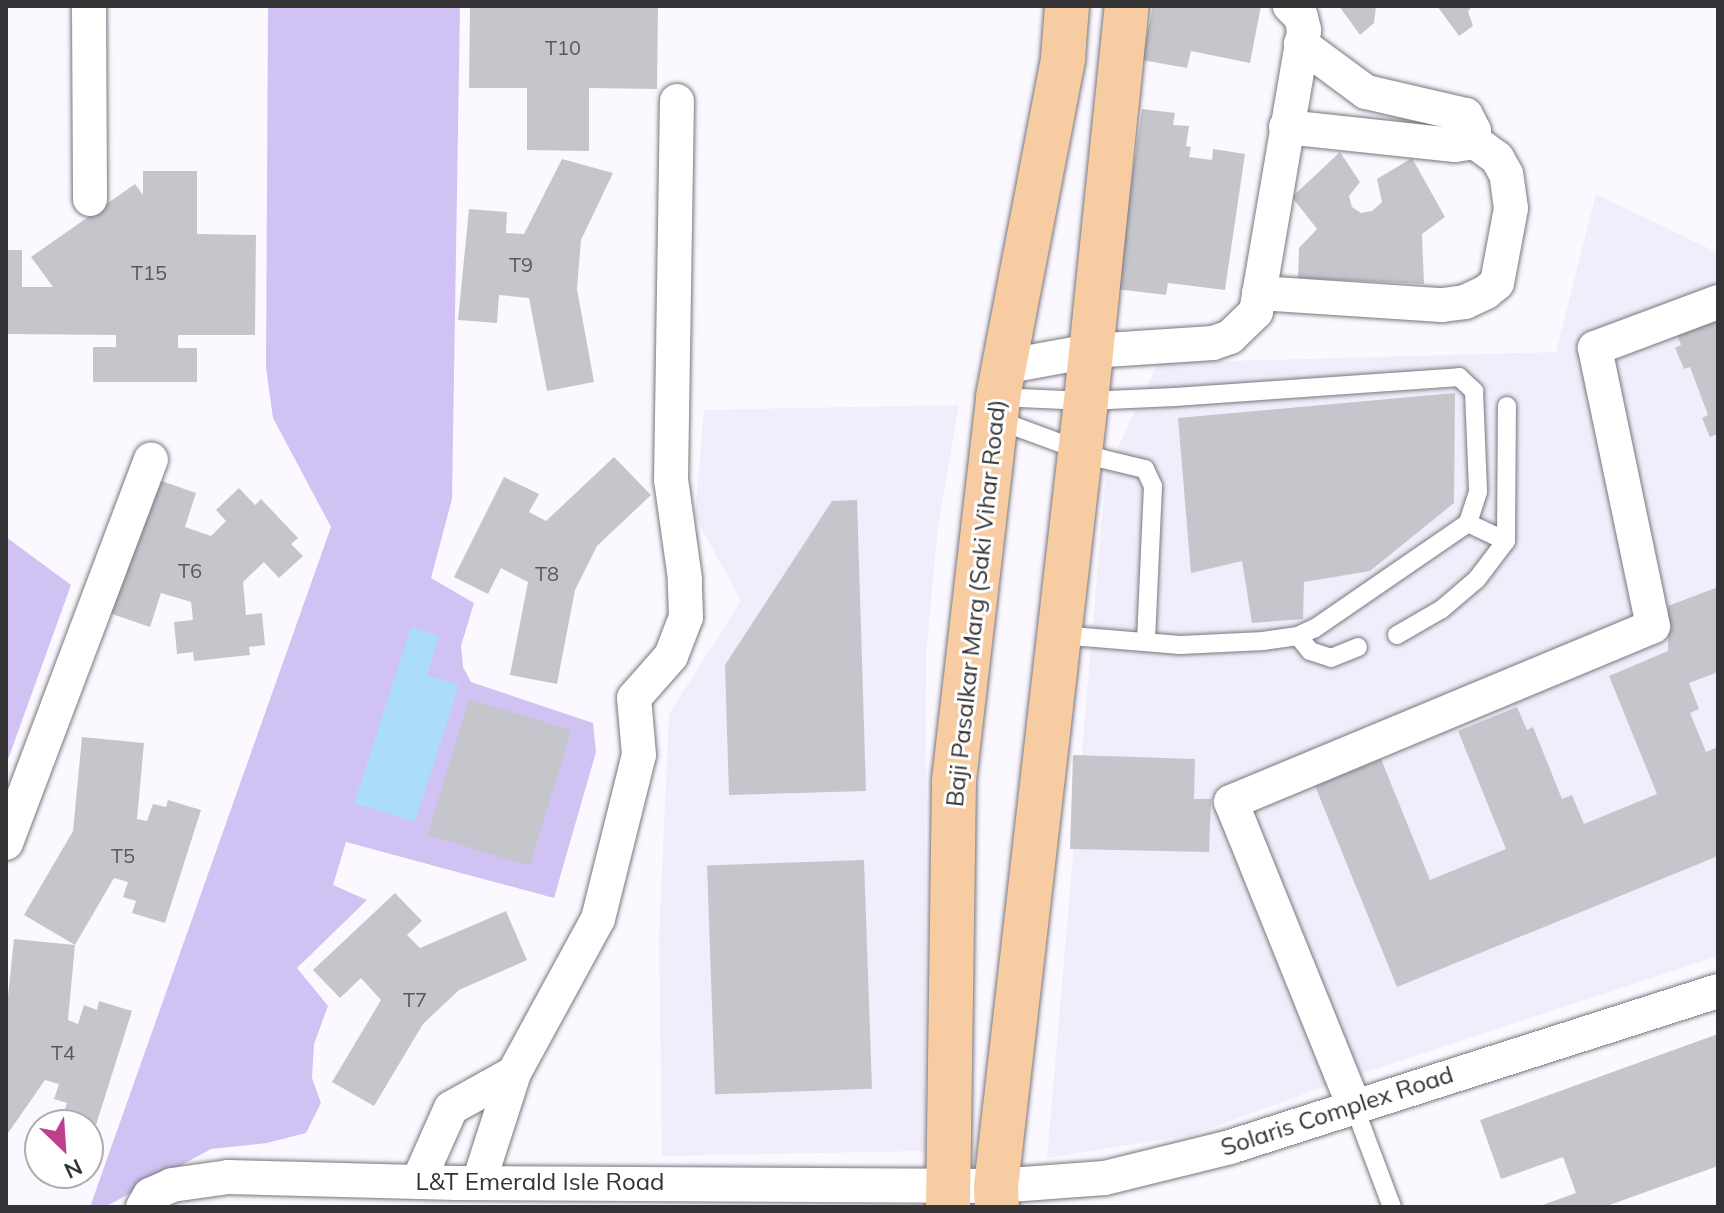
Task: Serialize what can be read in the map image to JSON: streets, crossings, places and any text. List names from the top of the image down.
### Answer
{
  "streets": {
    "main road": ["Baji Pasalkar Marg (Saki Vihar Road)"],
    "street": ["Solaris Complex Road", "L&T Emerald Isle Road"]
  },
  "crossings": [
    ["Baji Pasalkar Marg (Saki Vihar Road)", "Solaris Complex Road"],
    ["Baji Pasalkar Marg (Saki Vihar Road)", "L&T Emerald Isle Road"],
    ["Solaris Complex Road", "L&T Emerald Isle Road"]
  ],
  "house_numbers": [
    "T10",
    "T9",
    "T15",
    "T6",
    "T8",
    "T5",
    "T7",
    "T4"
  ],
  "north": "bottom right"
}
